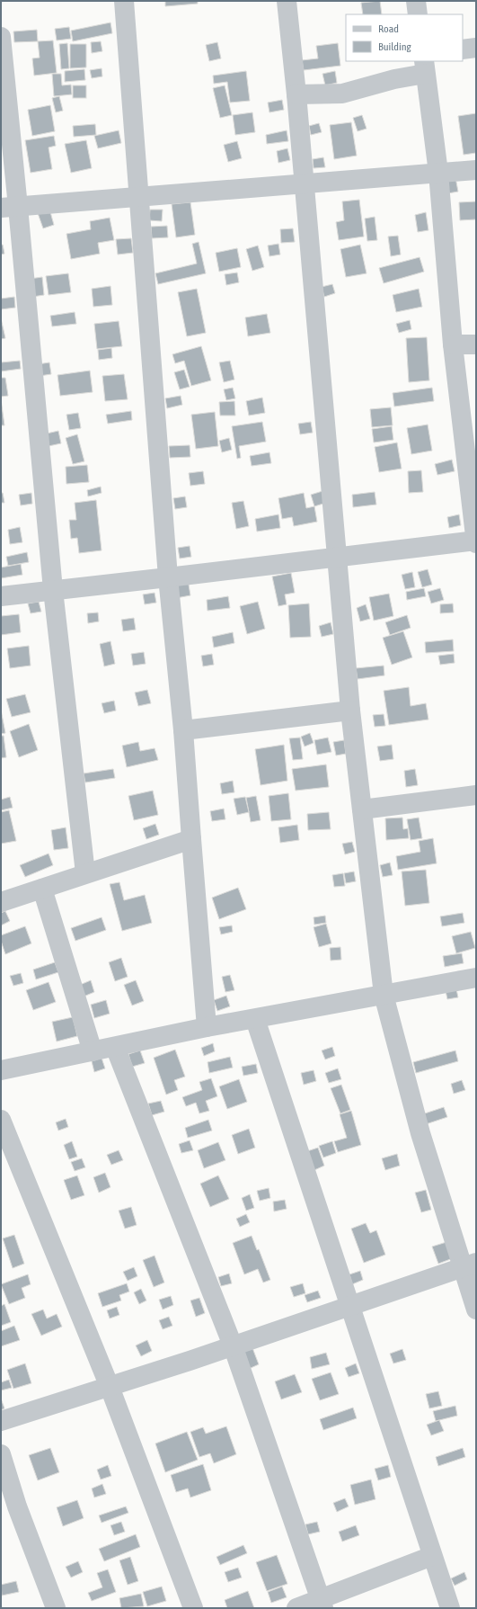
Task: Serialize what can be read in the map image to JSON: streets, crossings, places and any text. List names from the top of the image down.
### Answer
{
  "legend": ["Road", "Building"]
}
